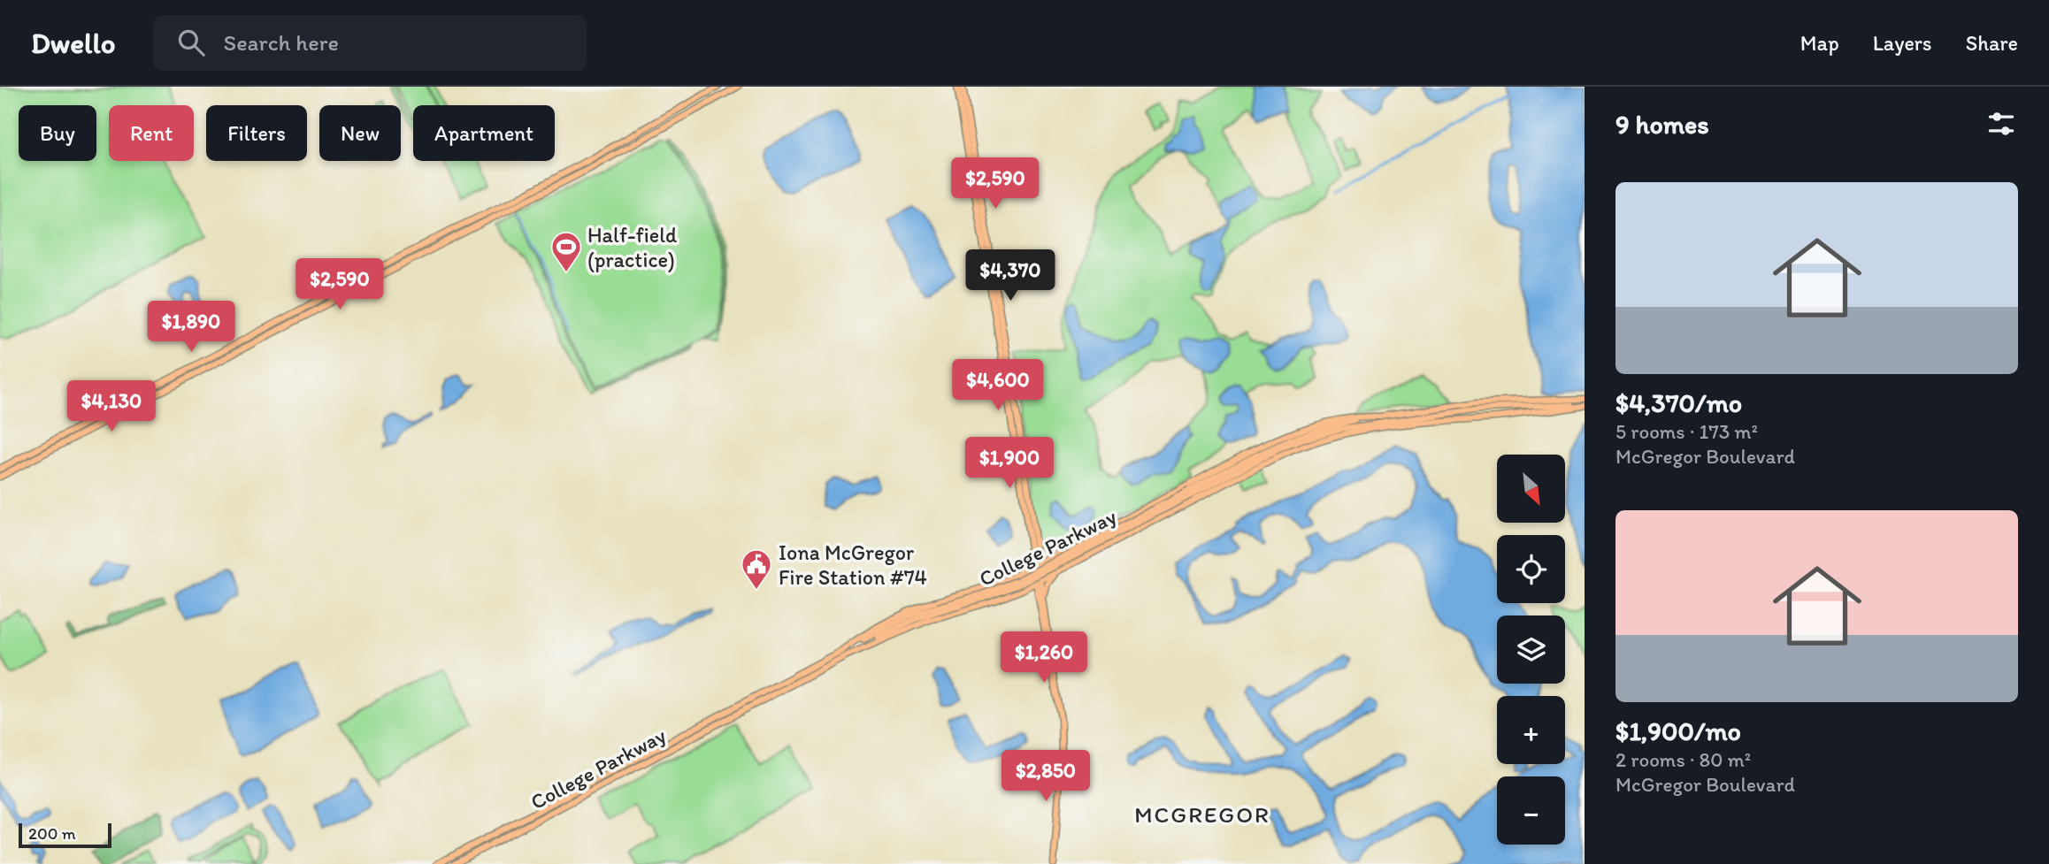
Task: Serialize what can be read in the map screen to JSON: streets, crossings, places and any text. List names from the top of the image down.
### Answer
{
  "streets": {
    "main road": ["College Parkway"]
  },
  "districts": ["MCGREGOR"],
  "places": {
    "sports": ["Half-field (practice)"],
    "public building": ["Iona McGregor Fire Station #74"]
  },
  "scale_bar": "200 m",
  "north": "bottom right",
  "page": {
    "header": "Dwello",
    "search": "Search here",
    "nav": ["Map", "Layers", "Share"],
    "heading": "9 homes",
    "chip": [
      "Buy",
      "Rent",
      "Filters",
      "New",
      "Apartment"
    ],
    "price": [
      "$2,590",
      "$4,370",
      "$2,590",
      "$1,890",
      "$4,600",
      "$4,130",
      "$1,900",
      "$1,260",
      "$2,850"
    ],
    "list": [
      {
        "name": "$4,370/mo",
        "note": "5 rooms · 173 m² · McGregor Boulevard"
      },
      {
        "name": "$1,900/mo",
        "note": "2 rooms · 80 m² · McGregor Boulevard"
      }
    ],
    "map_buttons": ["+", "−"],
    "scale": "200 m"
  }
}
